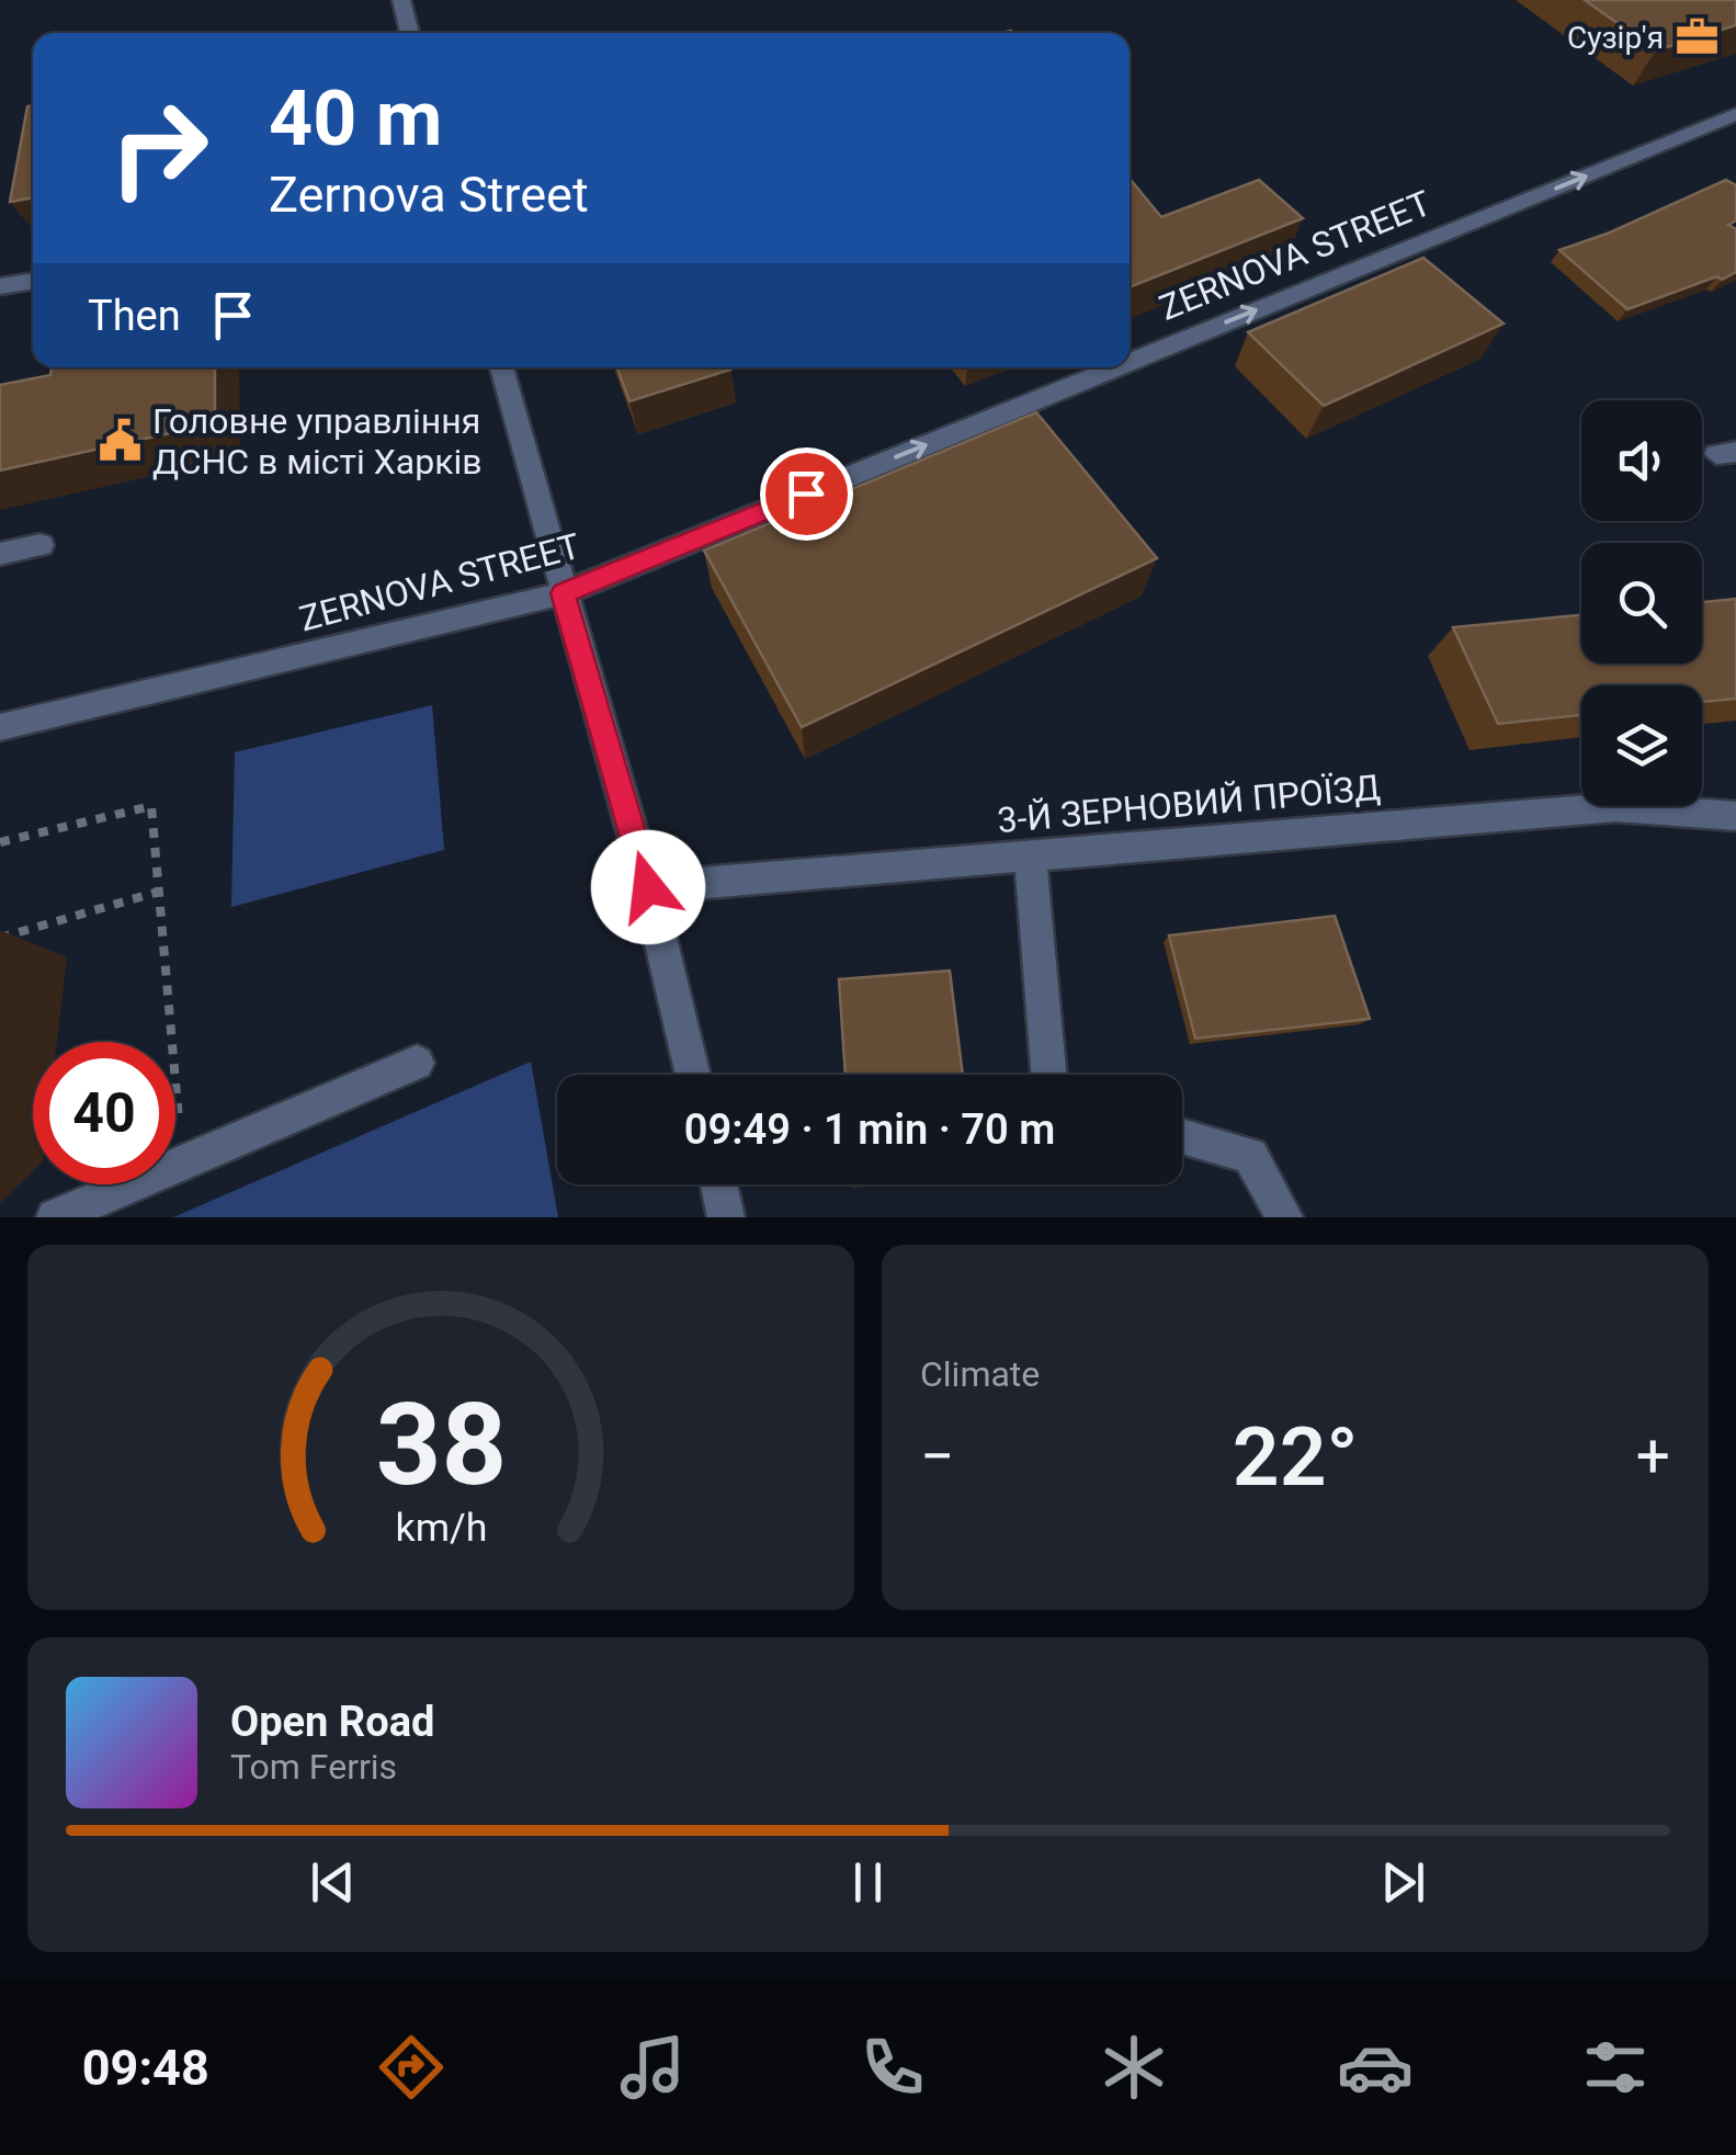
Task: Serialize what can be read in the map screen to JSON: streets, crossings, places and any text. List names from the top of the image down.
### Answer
{
  "streets": {
    "street": ["ZERNOVA STREET", "3-Й ЗЕРНОВИЙ ПРОЇЗД"]
  },
  "one_way": ["ZERNOVA STREET"],
  "places": {
    "office": ["Сузір'я"],
    "public building": ["Головне управління ДСНС в місті Харків"]
  },
  "page": {
    "turn": ["40 m", "Zernova Street"],
    "then": "Then",
    "limit": "40",
    "trip": "09:49 · 1 min · 70 m",
    "tile": "Climate",
    "heat": ["−", "22°", "+"],
    "song": ["Open Road", "Tom Ferris"],
    "tabs": "09:48",
    "gauge": ["38", "km/h"]
  }
}
